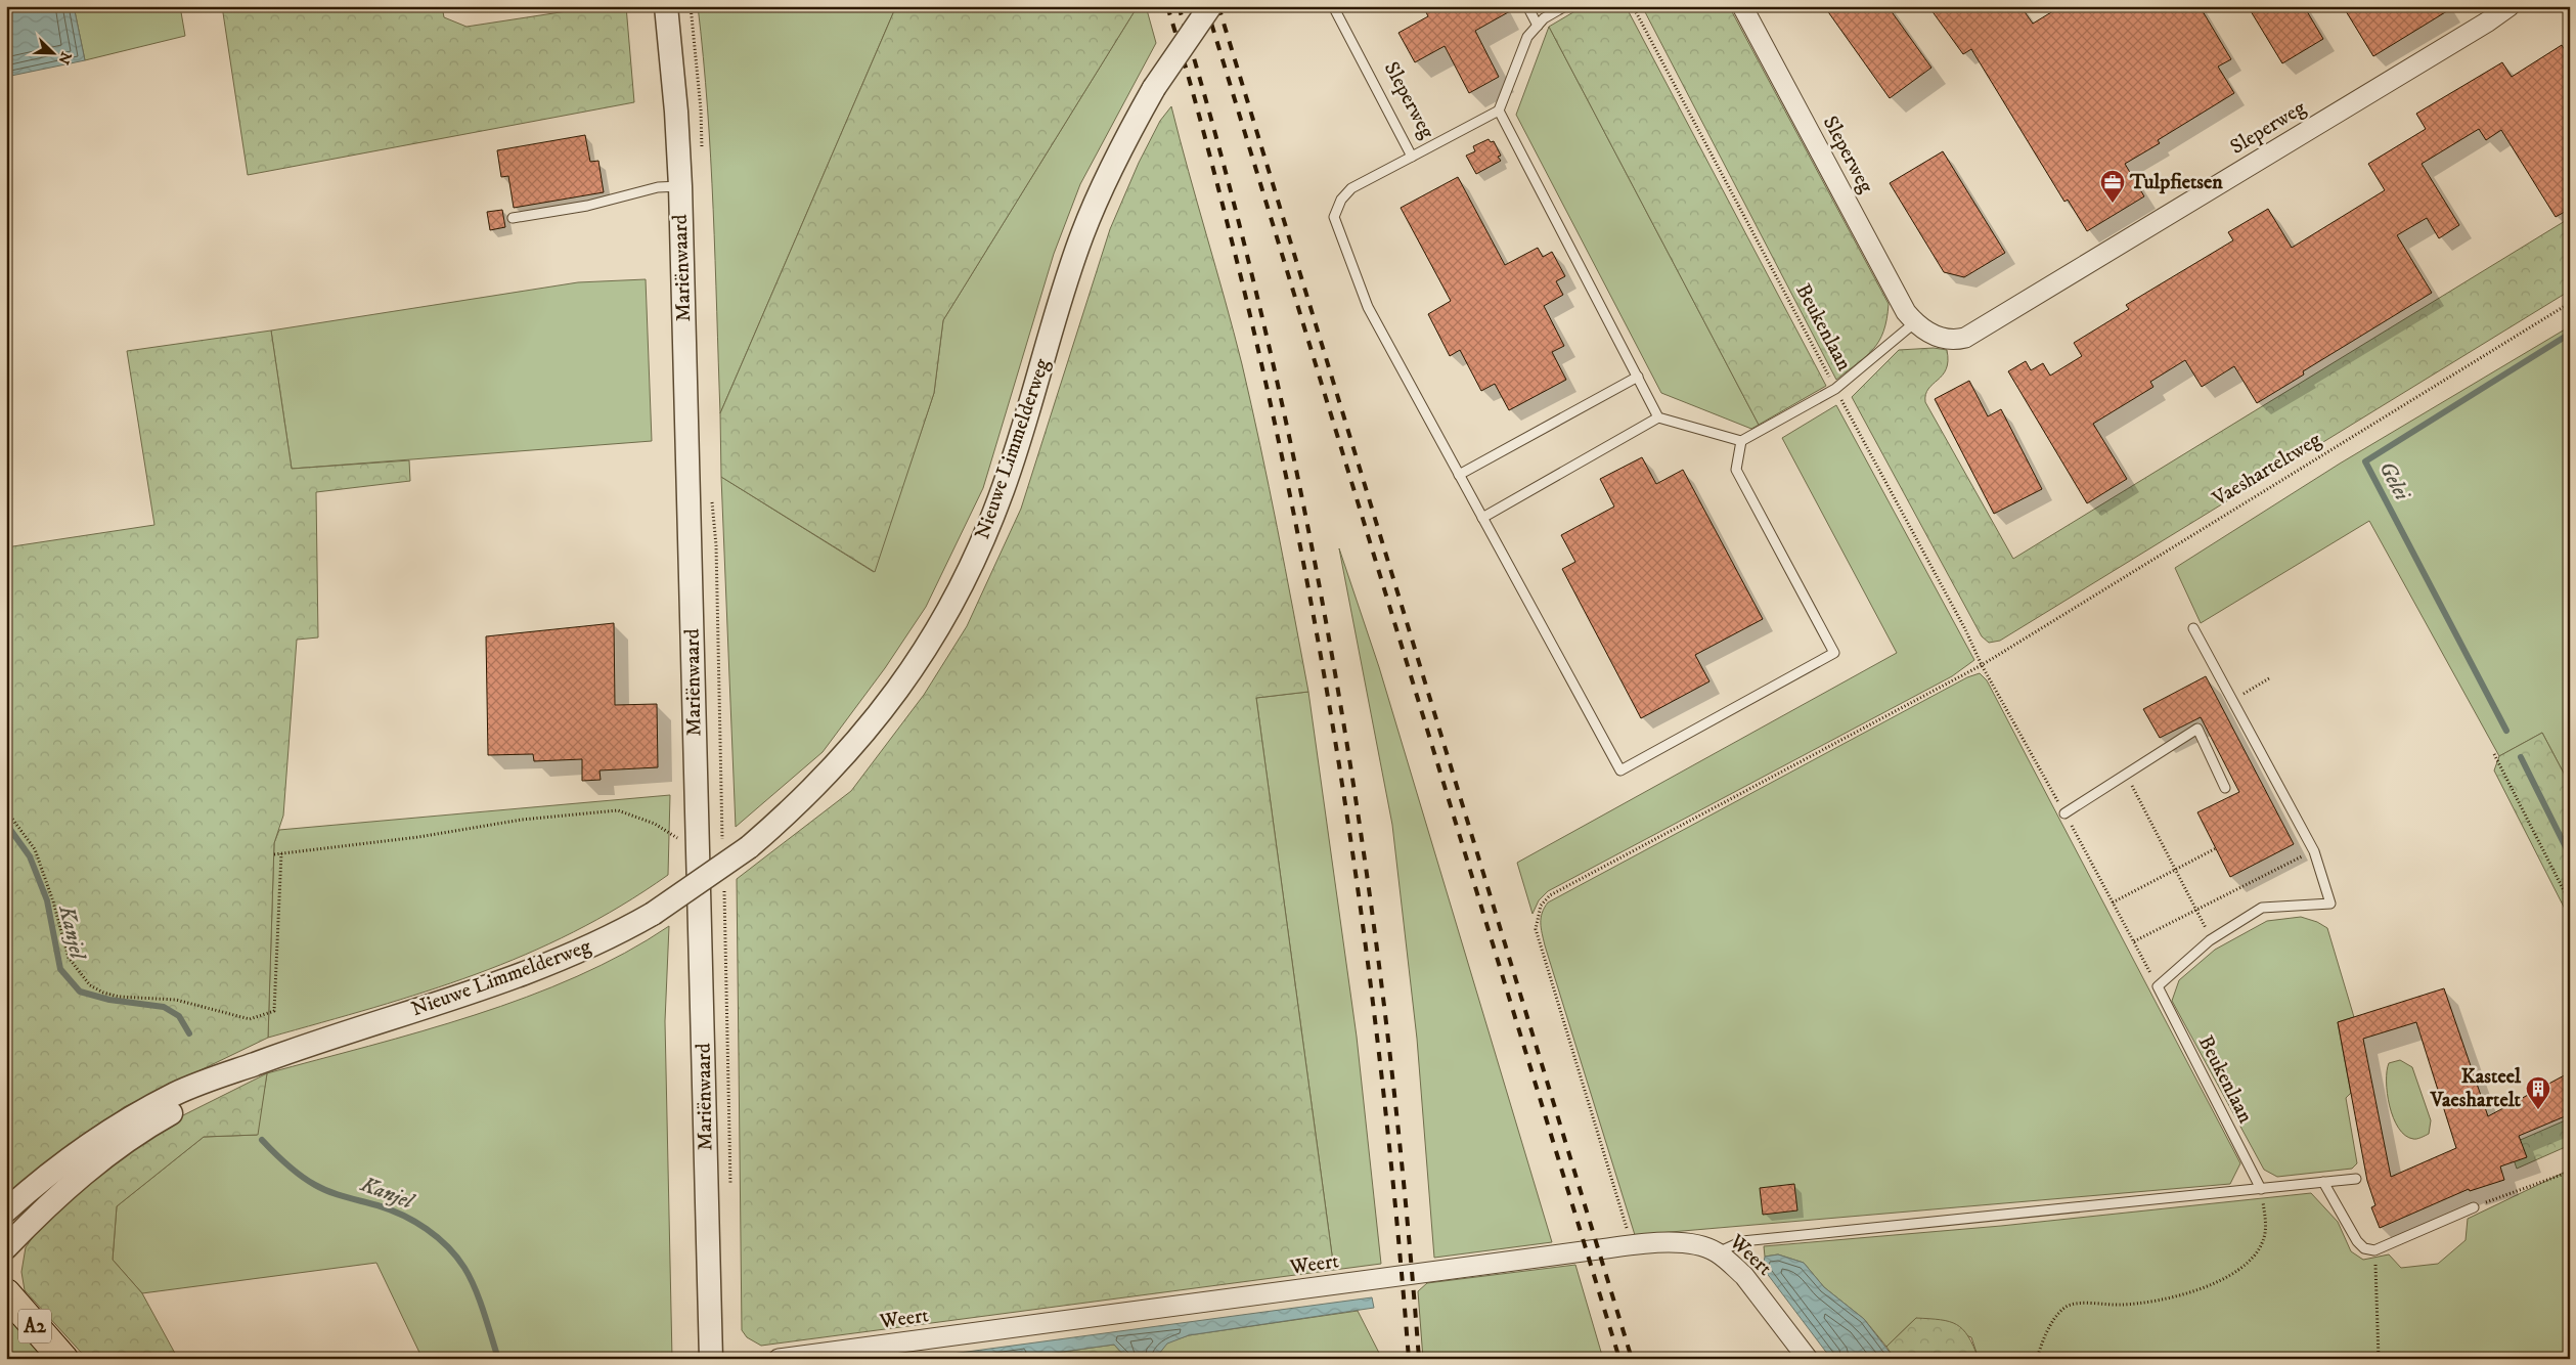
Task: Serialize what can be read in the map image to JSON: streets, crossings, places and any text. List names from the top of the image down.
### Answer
{
  "streets": {
    "highway": ["A2"],
    "street": [
      "Sleperweg",
      "Mariënwaard",
      "Nieuwe Limmelderweg",
      "Weert"
    ],
    "lane": ["Beukenlaan"],
    "path": ["Vaesharteltweg"]
  },
  "crossings": [
    ["Beukenlaan", "Vaesharteltweg"],
    ["Vaesharteltweg", "Weert"]
  ],
  "water": ["Gelei", "Kanjel"],
  "places": {
    "office": ["Tulpfietsen"],
    "building": ["Kasteel Vaeshartelt"]
  },
  "north": "bottom right"
}
